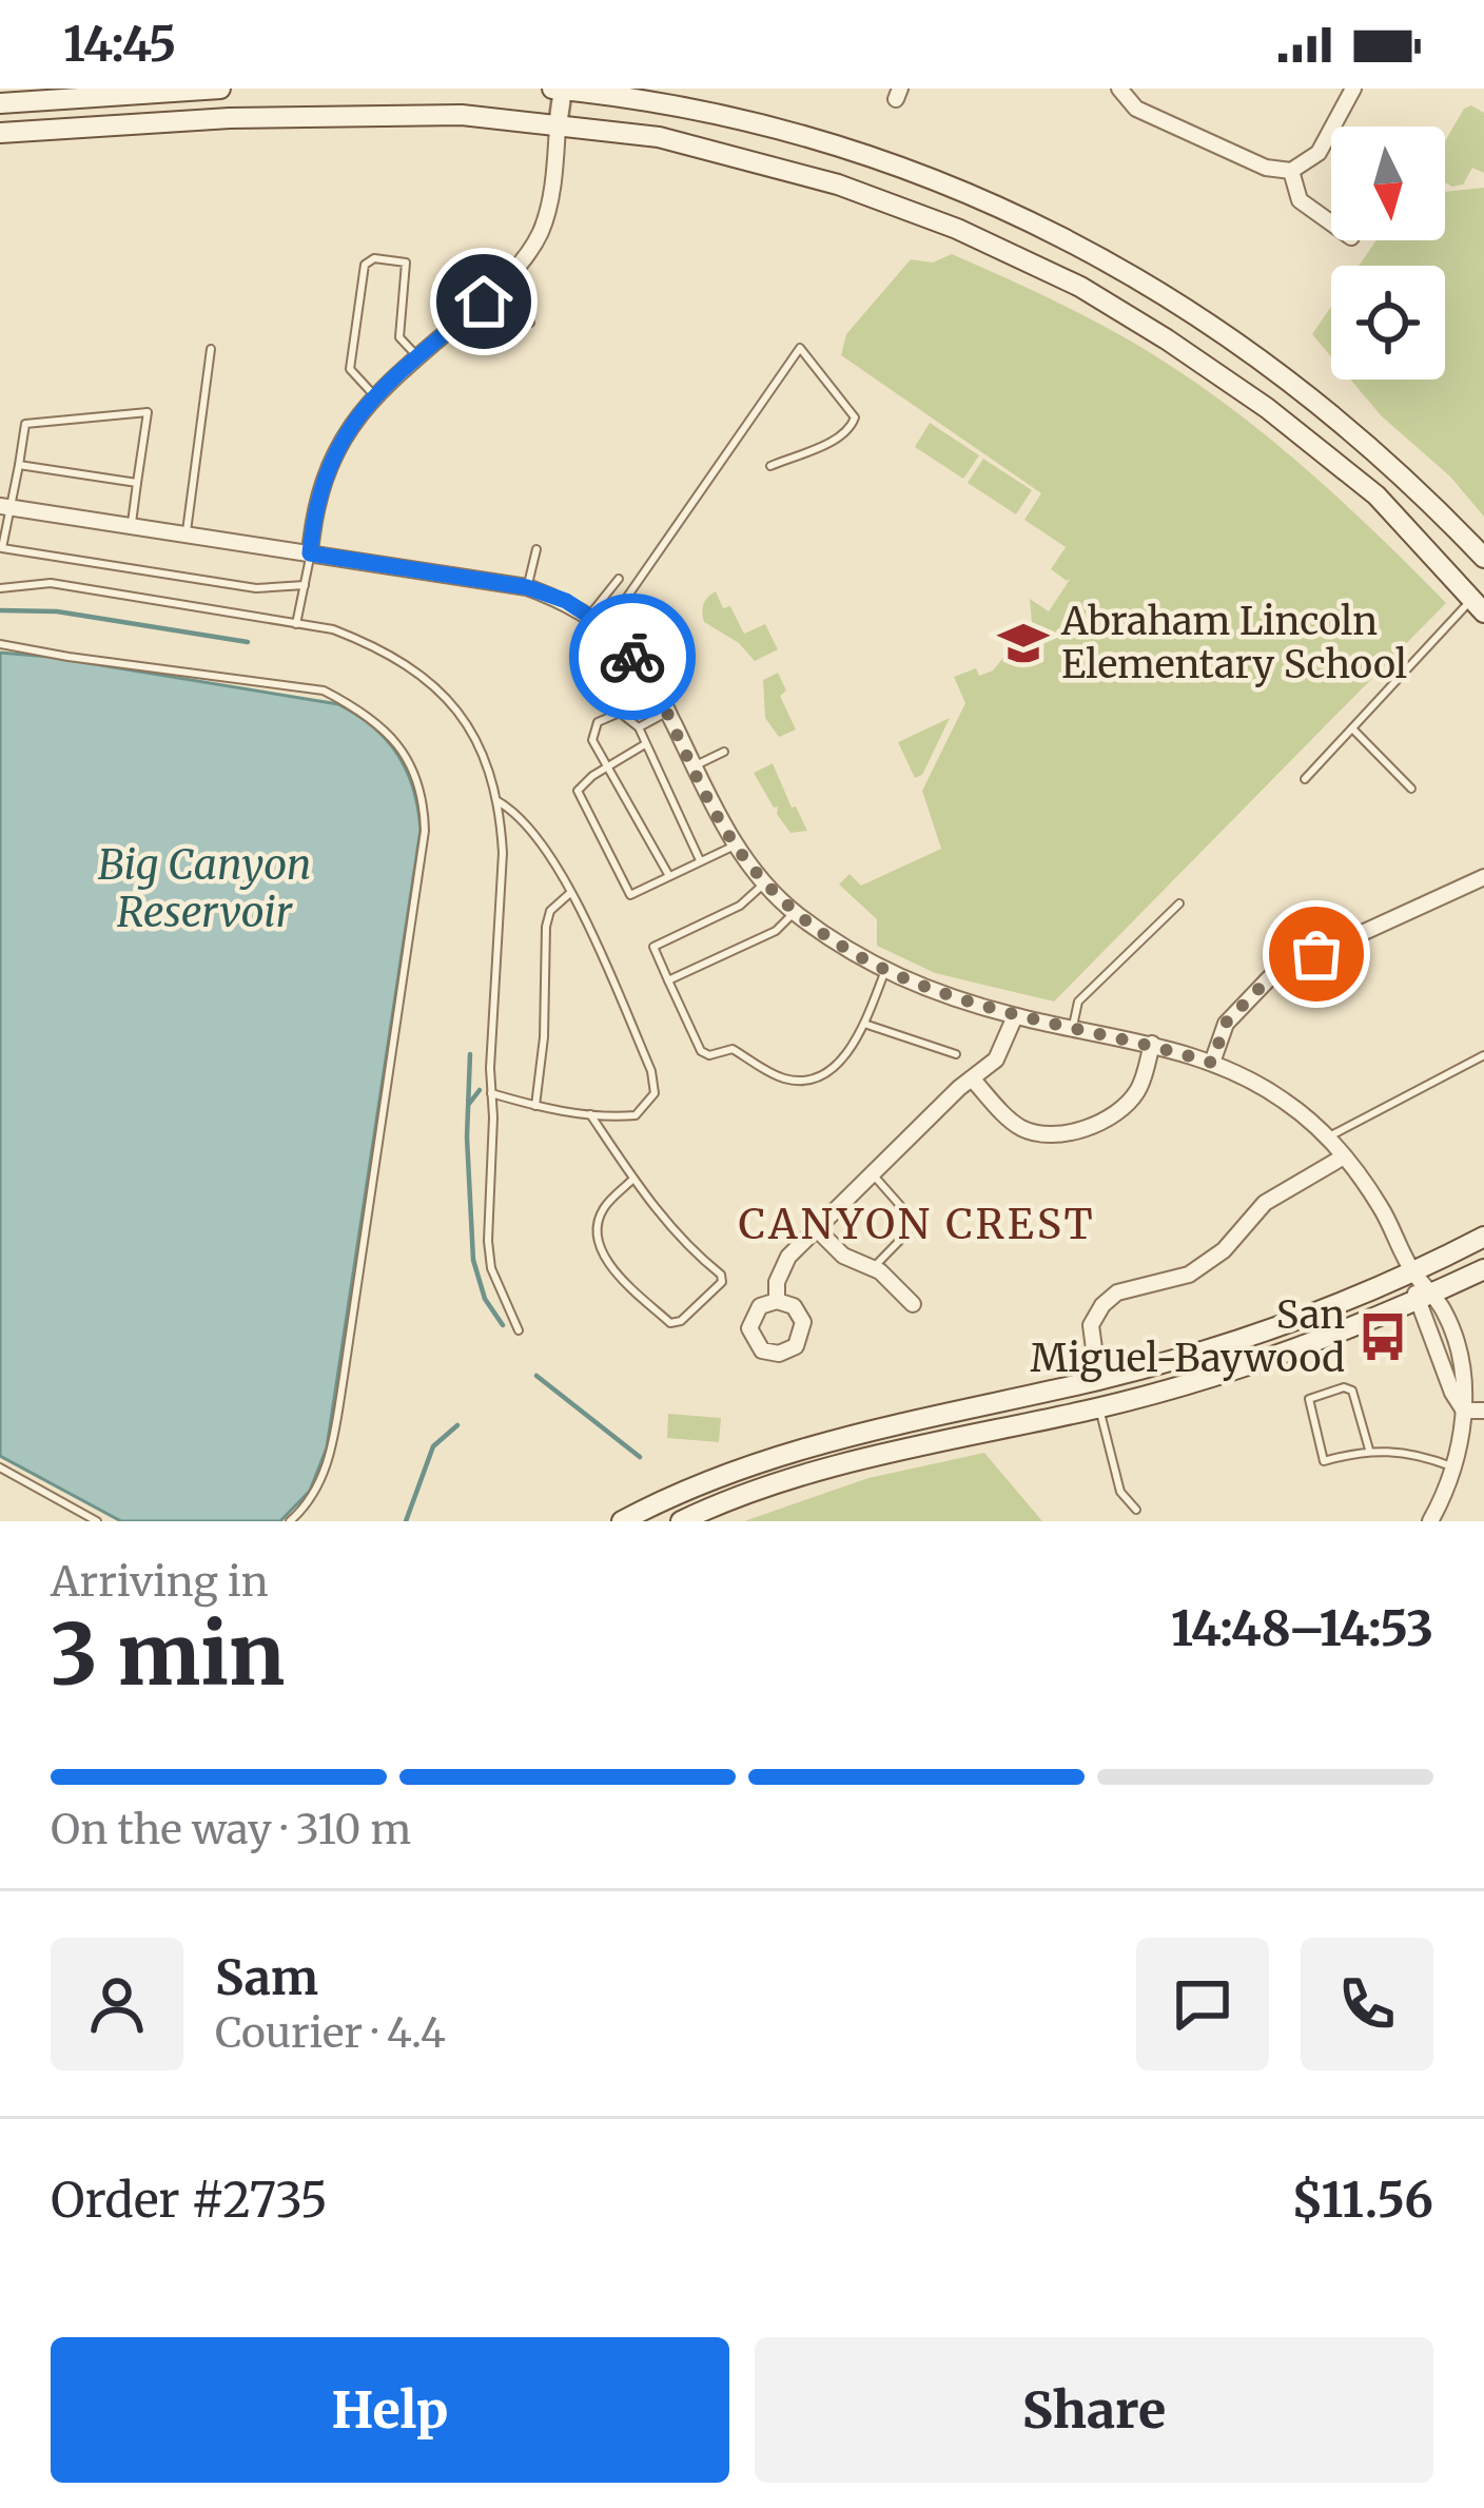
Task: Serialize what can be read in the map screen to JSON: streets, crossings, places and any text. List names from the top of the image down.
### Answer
{
  "districts": ["CANYON CREST"],
  "water": ["Big Canyon Reservoir"],
  "places": {
    "school or university": ["Abraham Lincoln Elementary School"],
    "bus stop": ["San Miguel-Baywood"]
  },
  "north": "bottom",
  "page": {
    "status": "14:45",
    "heading": ["3 min", "Arriving in", "14:48–14:53"],
    "panel": [
      "Sam",
      "Courier · 4.4",
      "Order #2735",
      "$11.56"
    ],
    "bar": "On the way · 310 m",
    "buttons": ["Help", "Share"]
  }
}
